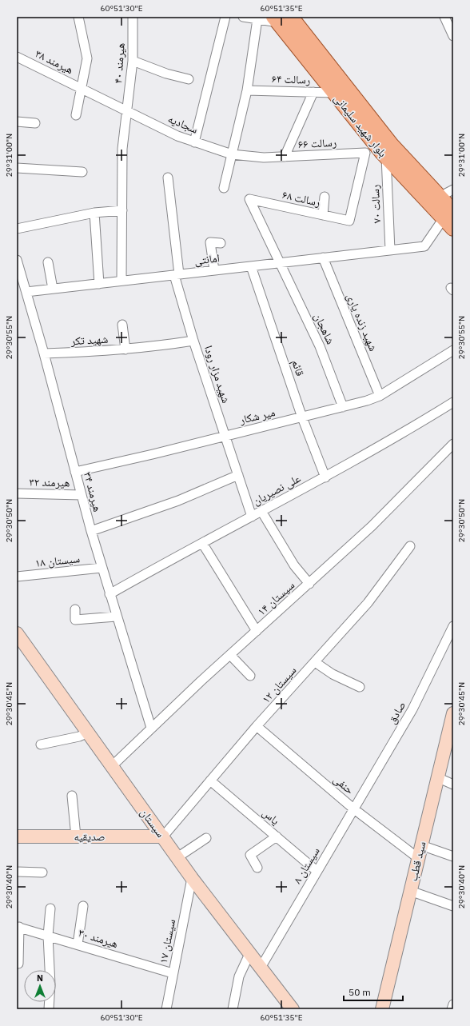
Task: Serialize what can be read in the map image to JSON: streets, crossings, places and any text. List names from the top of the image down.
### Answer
{
  "streets": {
    "main road": ["بلوار شهید سلیمانی"],
    "street": [
      "هیرمند ۳۸",
      "هیرمند ۴۰",
      "رسالت ۶۴",
      "سجادیه",
      "رسالت ۶۶",
      "رسالت ۶۸",
      "رسالت ۷۰",
      "امانتی",
      "شهید زنده یاری",
      "شاهجان",
      "شهید تکر",
      "قائم",
      "شهید مزار رودا",
      "میر شکار",
      "هیرمند ۳۲",
      "علی نصیریان",
      "هیرمند ۳۴",
      "سیستان ۱۸",
      "سیستان ۱۴",
      "سیستان ۱۲",
      "صادق",
      "حنفی",
      "یاس",
      "سیستان",
      "صدیقیه",
      "سید قطب",
      "سیستان ۸",
      "هیرمند ۳۰",
      "سیستان ۱۷"
    ]
  },
  "crossings": [
    ["هیرمند ۳۸", "هیرمند ۴۰"],
    ["هیرمند ۳۸", "سجادیه"],
    ["هیرمند ۴۰", "سجادیه"],
    ["هیرمند ۴۰", "امانتی"],
    ["رسالت ۶۴", "بلوار شهید سلیمانی"],
    ["سجادیه", "رسالت ۶۶"],
    ["بلوار شهید سلیمانی", "رسالت ۷۰"],
    ["بلوار شهید سلیمانی", "امانتی"],
    ["رسالت ۶۶", "رسالت ۶۸"],
    ["رسالت ۶۸", "امانتی"],
    ["رسالت ۶۸", "شاهجان"],
    ["رسالت ۷۰", "امانتی"],
    ["امانتی", "شهید زنده یاری"],
    ["امانتی", "شاهجان"],
    ["امانتی", "قائم"],
    ["امانتی", "شهید مزار رودا"],
    ["امانتی", "هیرمند ۳۴"],
    ["شهید زنده یاری", "میر شکار"],
    ["شاهجان", "میر شکار"],
    ["شهید تکر", "شهید مزار رودا"],
    ["شهید تکر", "هیرمند ۳۴"],
    ["قائم", "میر شکار"],
    ["قائم", "علی نصیریان"],
    ["شهید مزار رودا", "میر شکار"],
    ["شهید مزار رودا", "علی نصیریان"],
    ["میر شکار", "هیرمند ۳۴"],
    ["هیرمند ۳۲", "هیرمند ۳۴"],
    ["علی نصیریان", "هیرمند ۳۴"],
    ["هیرمند ۳۴", "سیستان ۱۸"],
    ["هیرمند ۳۴", "سیستان ۱۴"],
    ["سیستان ۱۴", "سیستان"],
    ["سیستان ۱۲", "حنفی"],
    ["سیستان ۱۲", "یاس"],
    ["سیستان ۱۲", "سیستان"],
    ["سیستان ۱۲", "صدیقیه"],
    ["صادق", "حنفی"],
    ["صادق", "سیستان ۸"],
    ["حنفی", "سید قطب"],
    ["حنفی", "سیستان ۸"],
    ["یاس", "سیستان ۸"],
    ["سیستان", "صدیقیه"],
    ["سیستان", "سیستان ۸"],
    ["سیستان", "سیستان ۱۷"],
    ["هیرمند ۳۰", "سیستان ۱۷"]
  ],
  "scale_bar": "50 m",
  "north": "top",
  "coordinates": [
    "60°51'30\"E",
    "60°51'35\"E",
    "29°31'00\"N",
    "29°30'55\"N",
    "29°30'50\"N",
    "29°30'45\"N",
    "29°30'40\"N"
  ]
}
